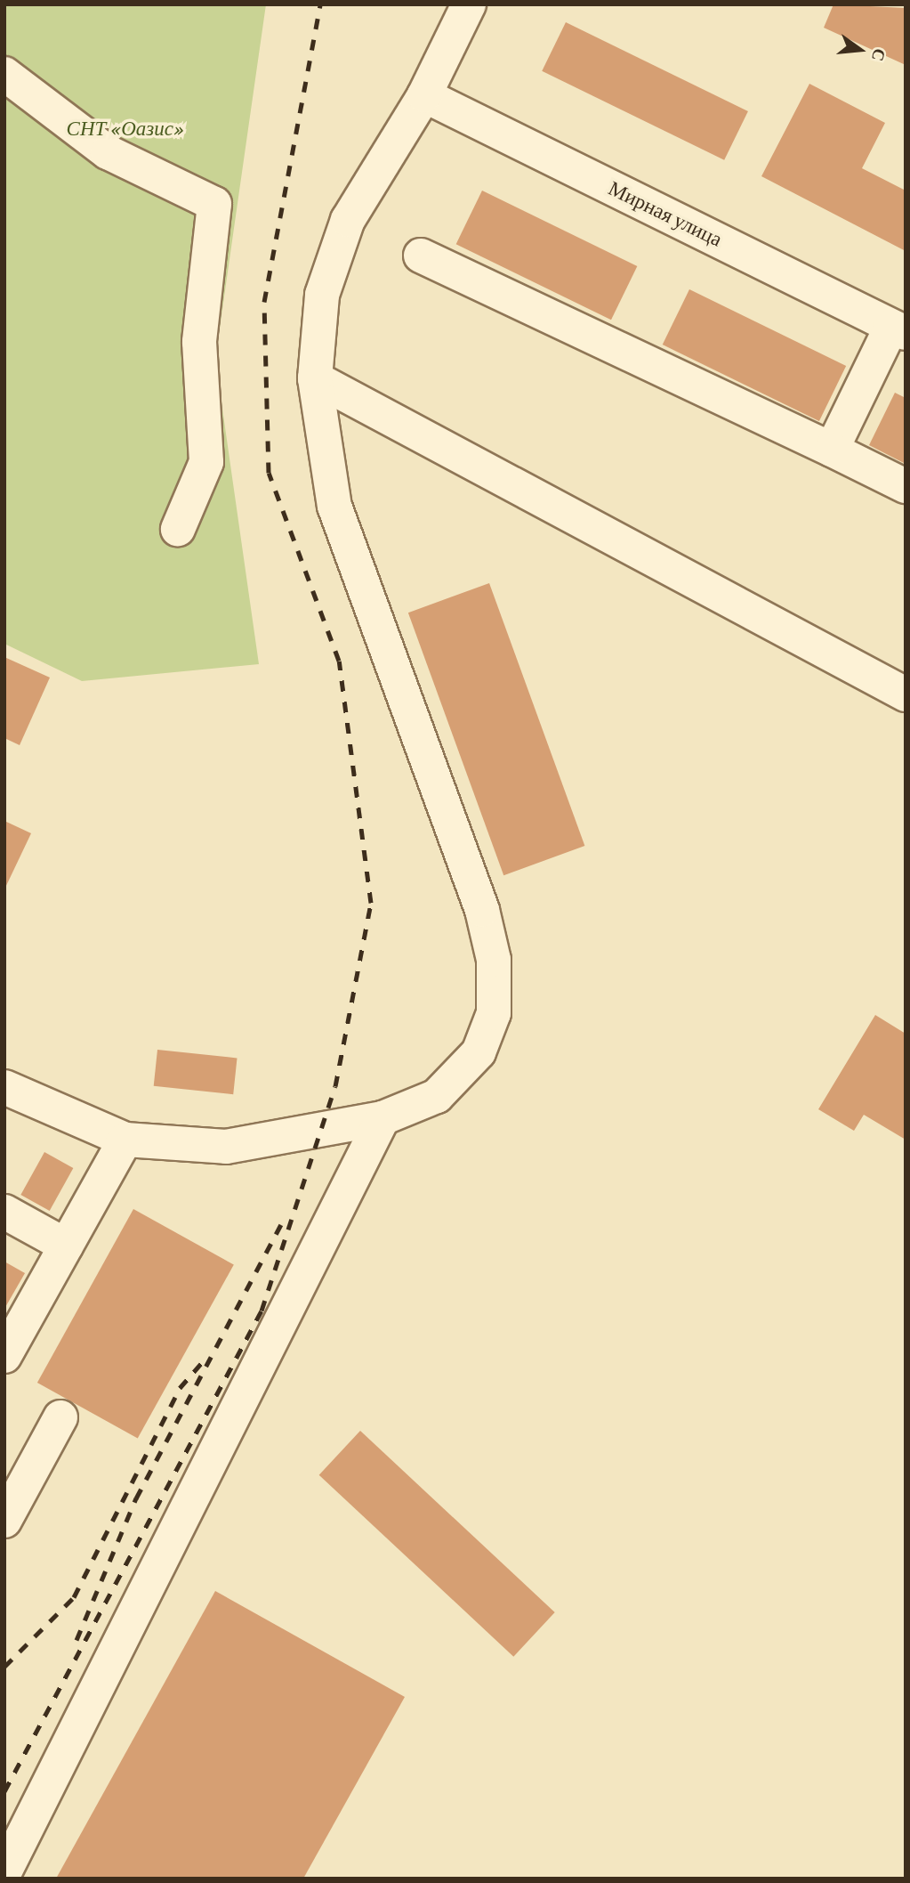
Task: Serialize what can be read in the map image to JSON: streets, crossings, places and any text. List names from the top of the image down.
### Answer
{
  "streets": {
    "street": ["Мирная улица"]
  },
  "parks": ["СНТ «Оазис»"],
  "north": "right"
}
